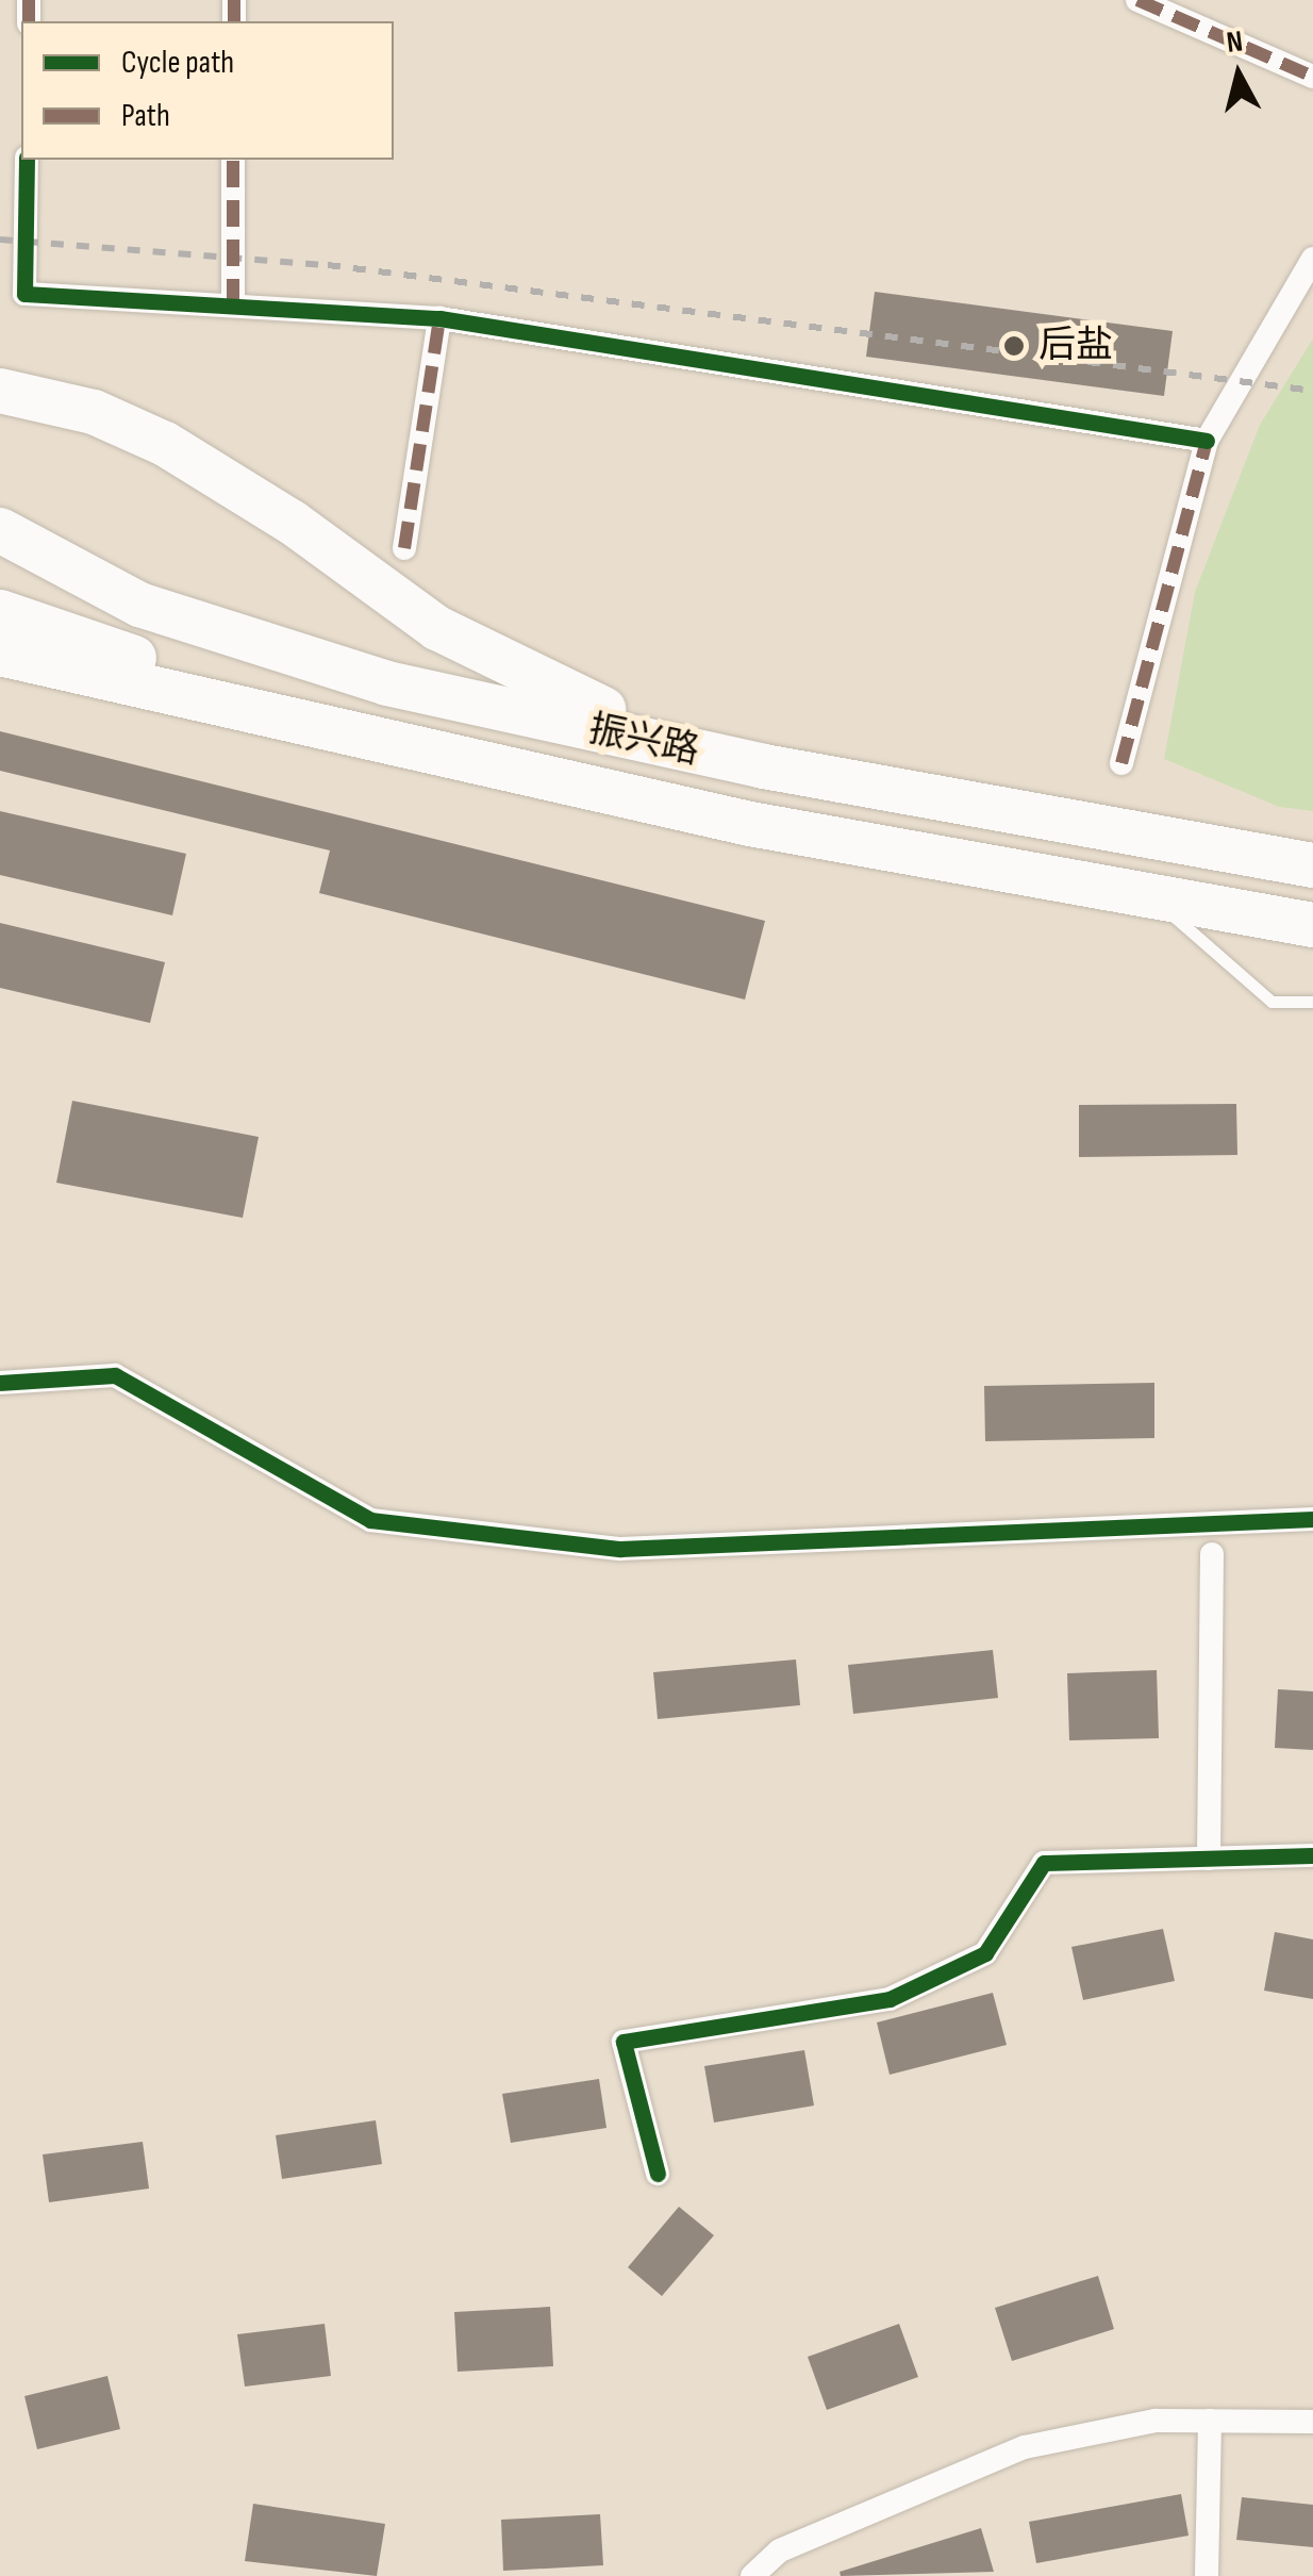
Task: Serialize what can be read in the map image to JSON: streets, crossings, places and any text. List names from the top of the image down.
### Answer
{
  "streets": {
    "highway": ["振兴路"]
  },
  "places": ["后盐"],
  "legend": ["Cycle path", "Path"],
  "north": "top"
}
